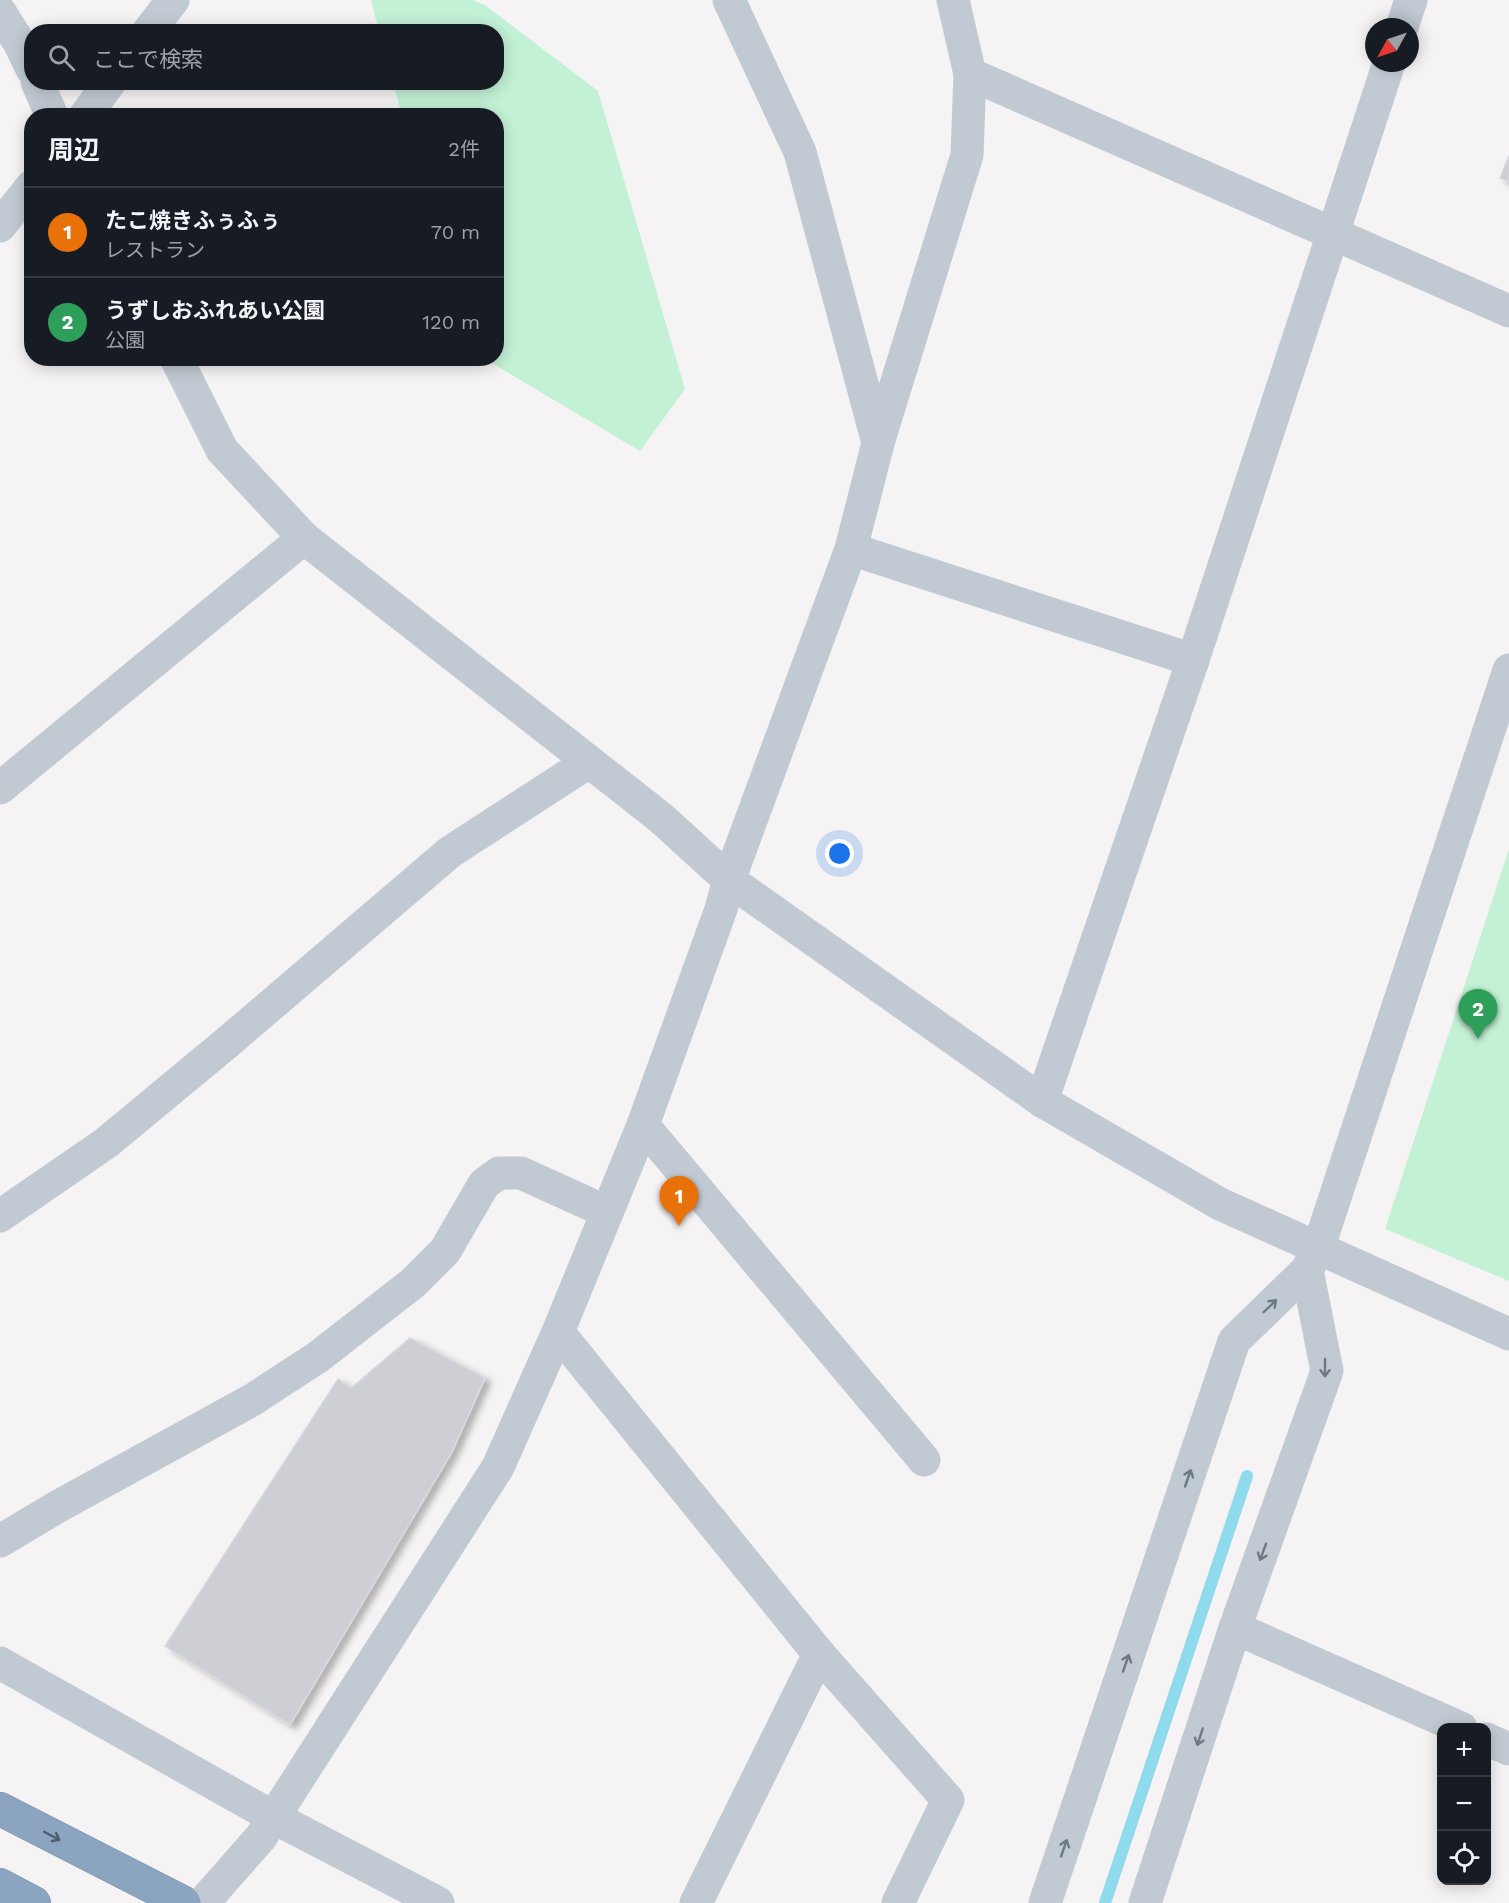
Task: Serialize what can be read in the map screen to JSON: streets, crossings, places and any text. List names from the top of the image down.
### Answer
{
  "north": "bottom left",
  "page": {
    "search": "ここで検索",
    "heading": ["周辺", "2件"],
    "list": [
      {
        "mark": "1",
        "name": "たこ焼きふぅふぅ",
        "note": "レストラン",
        "value": "70 m"
      },
      {
        "mark": "2",
        "name": "うずしおふれあい公園",
        "note": "公園",
        "value": "120 m"
      }
    ],
    "pins": ["2", "1"],
    "map_buttons": ["+", "−"]
  }
}
